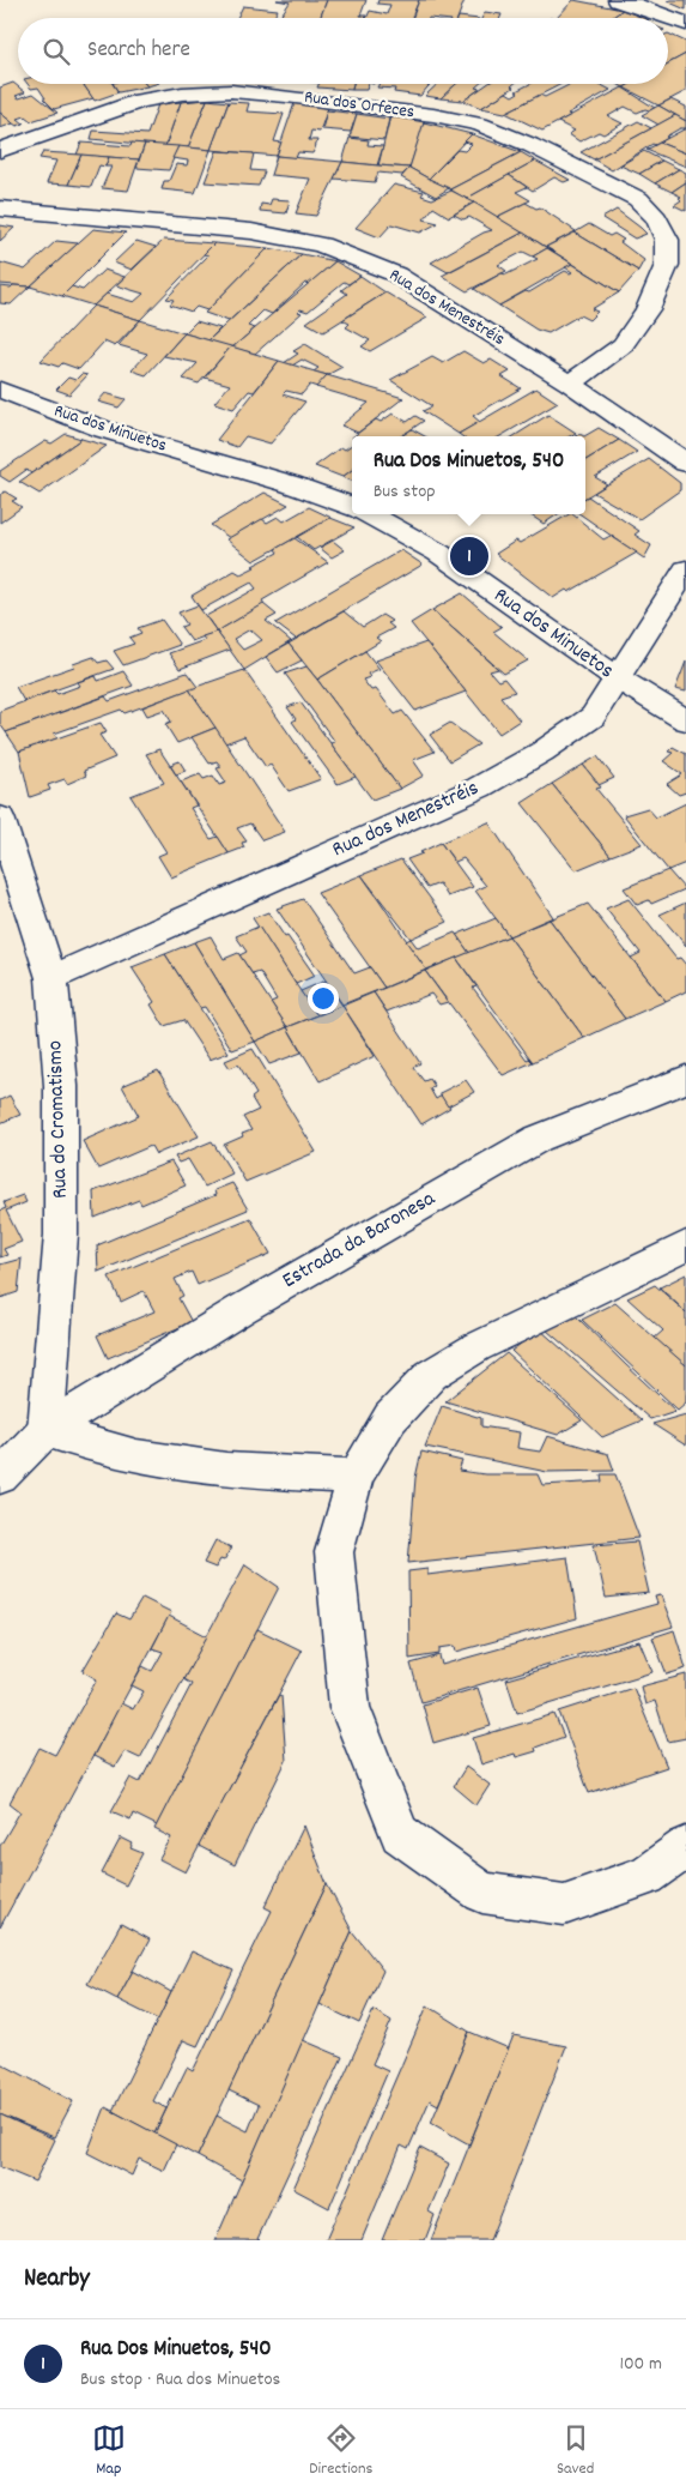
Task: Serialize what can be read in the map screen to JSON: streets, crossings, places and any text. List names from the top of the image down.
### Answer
{
  "streets": {
    "street": [
      "Rua dos Orfeces",
      "Rua dos Menestréis",
      "Rua dos Minuetos",
      "Rua do Cromatismo",
      "Estrada da Baronesa"
    ]
  },
  "crossings": [
    ["Rua dos Orfeces", "Rua dos Menestréis"],
    ["Rua dos Menestréis", "Rua dos Minuetos"],
    ["Rua dos Menestréis", "Rua do Cromatismo"],
    ["Rua do Cromatismo", "Estrada da Baronesa"]
  ],
  "page": {
    "search": "Search here",
    "popup": ["Rua Dos Minuetos, 540", "Bus stop"],
    "pins": "1",
    "heading": "Nearby",
    "list": [
      {
        "mark": "1",
        "name": "Rua Dos Minuetos, 540",
        "note": "Bus stop · Rua dos Minuetos",
        "value": "100 m"
      }
    ],
    "nav": ["Map", "Directions", "Saved"]
  }
}
